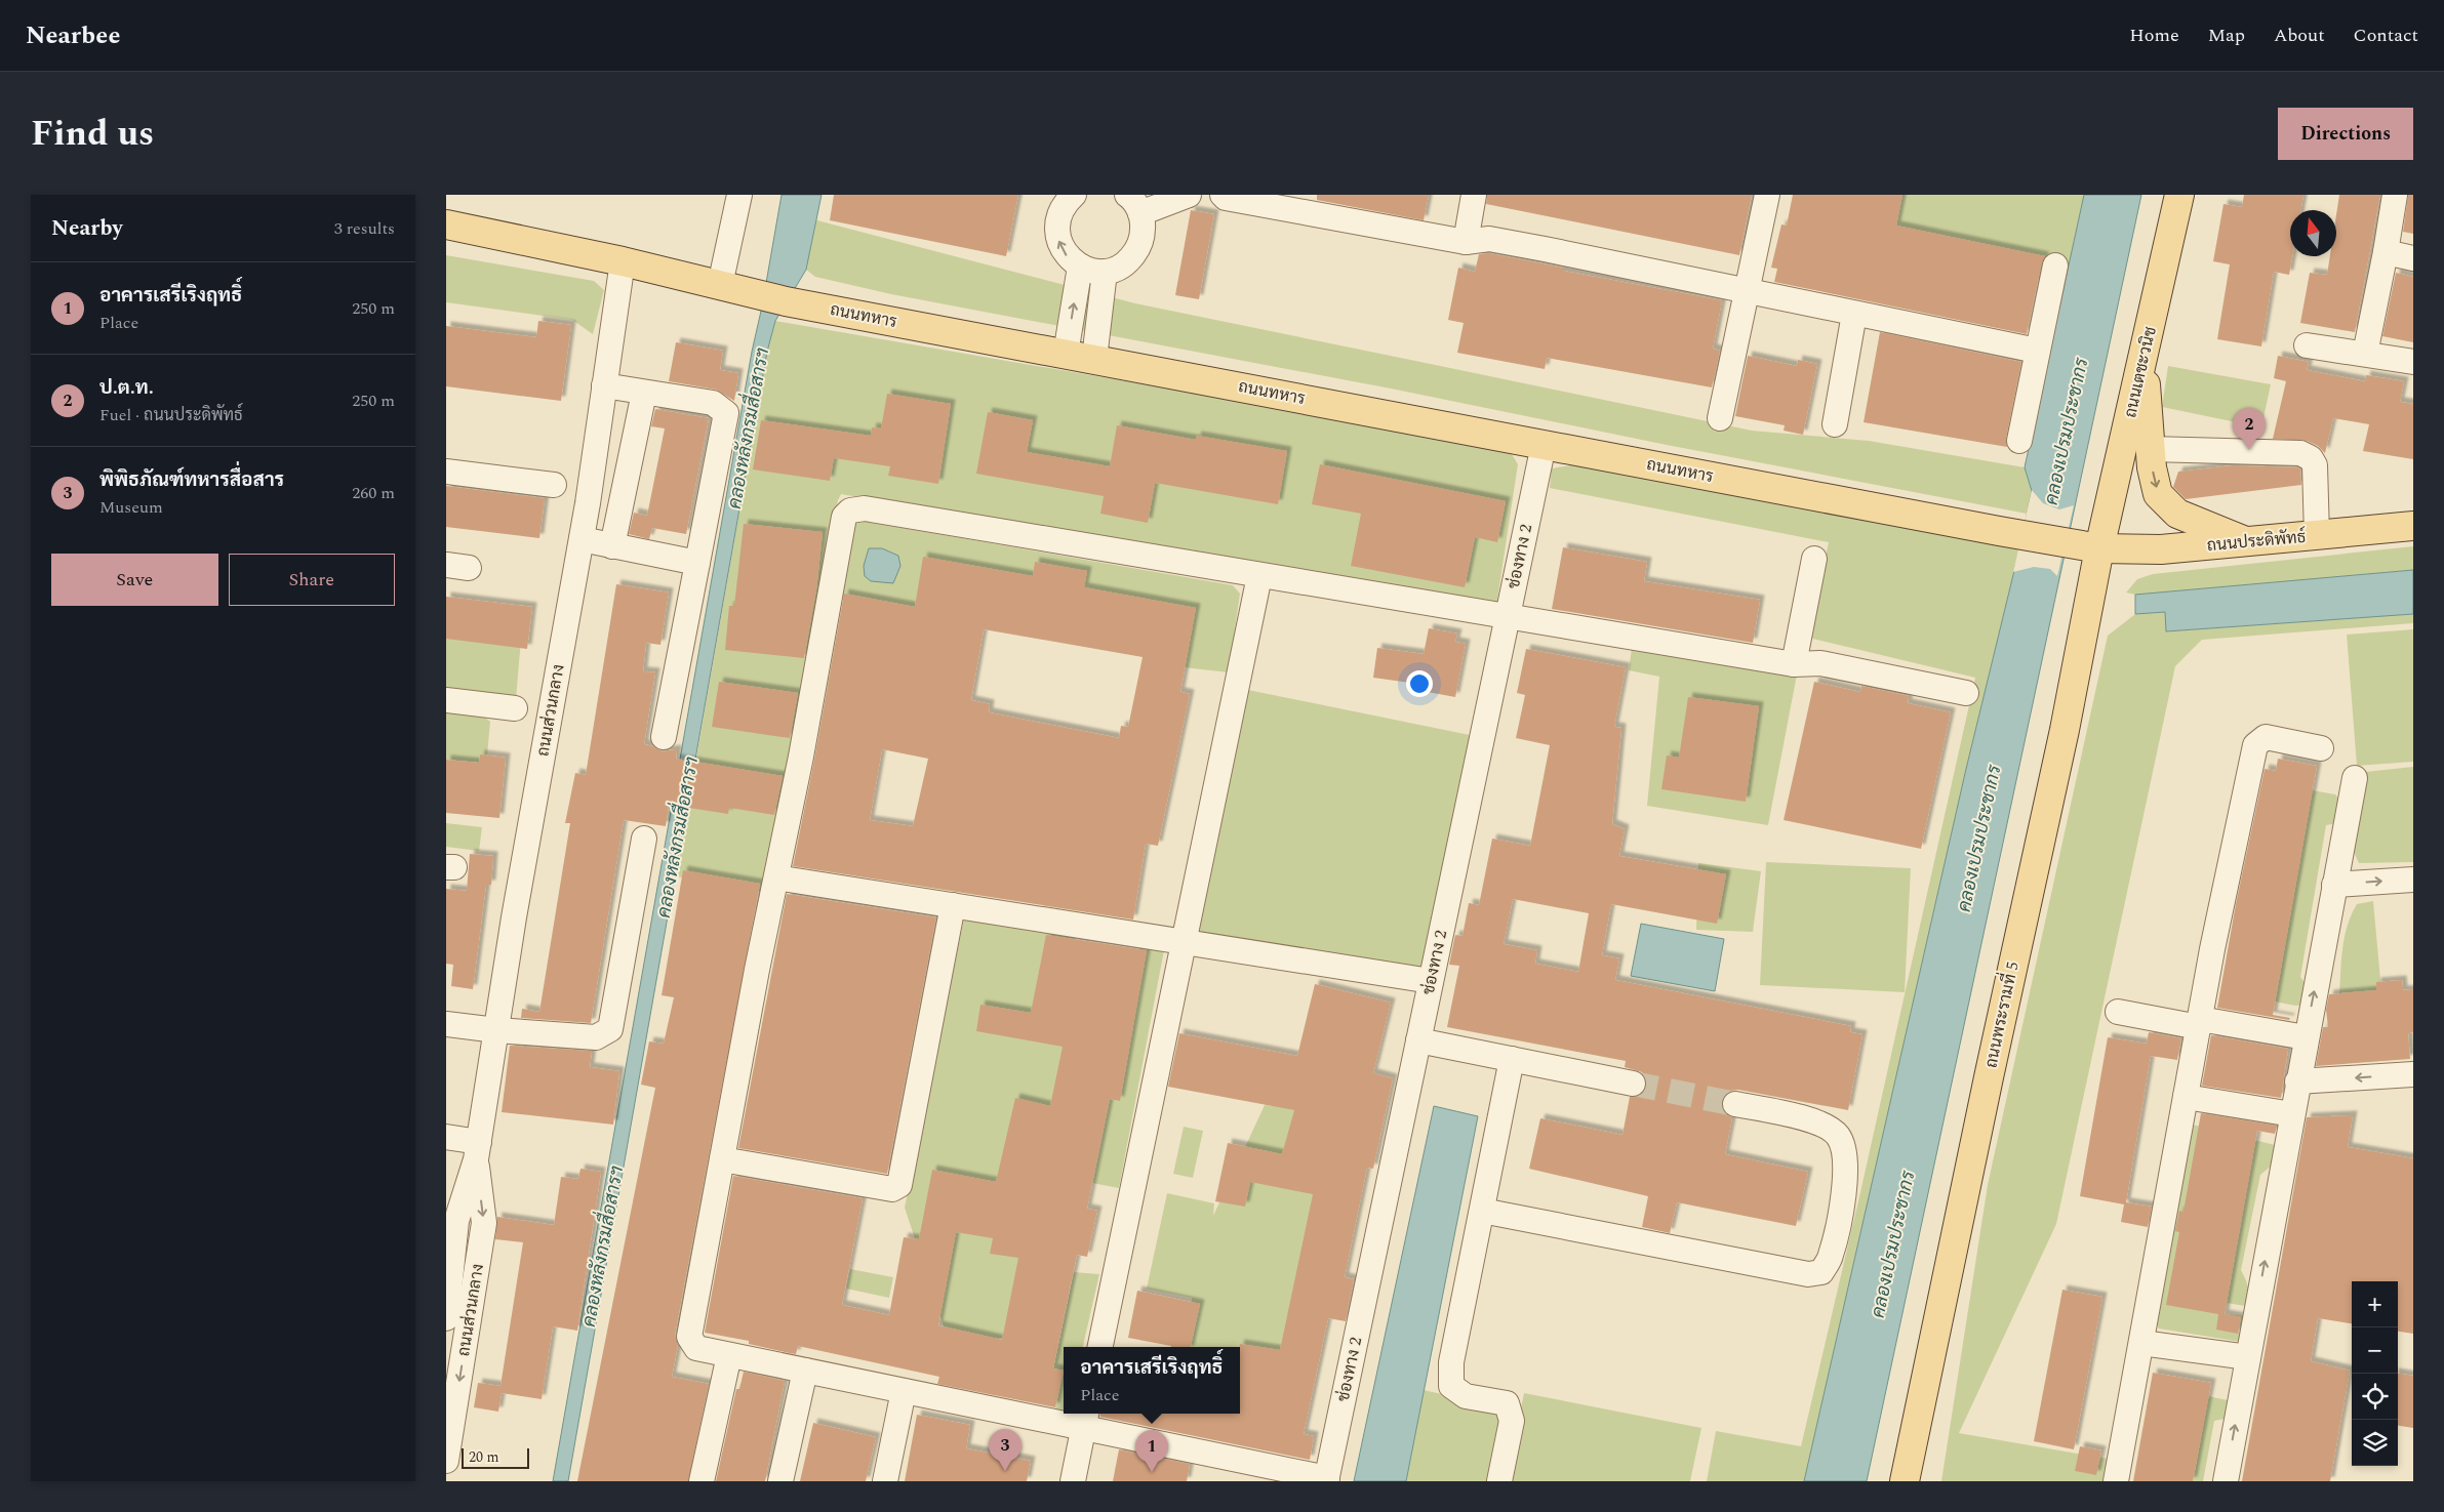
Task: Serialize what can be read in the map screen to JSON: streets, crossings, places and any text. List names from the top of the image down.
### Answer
{
  "streets": {
    "main road": [
      "ถนนทหาร",
      "ถนนเตชะวนิช",
      "ถนนประดิพัทธ์",
      "ถนนพระรามที่ 5"
    ],
    "street": ["ช่องทาง 2", "ถนนส่วนกลาง"]
  },
  "crossings": [
    ["ถนนทหาร", "ถนนเตชะวนิช"],
    ["ถนนทหาร", "ถนนประดิพัทธ์"],
    ["ถนนทหาร", "ช่องทาง 2"],
    ["ถนนทหาร", "ถนนส่วนกลาง"],
    ["ถนนทหาร", "ถนนพระรามที่ 5"],
    ["ถนนเตชะวนิช", "ถนนประดิพัทธ์"],
    ["ถนนเตชะวนิช", "ถนนพระรามที่ 5"],
    ["ถนนประดิพัทธ์", "ถนนพระรามที่ 5"]
  ],
  "water": ["คลองหลังกรมสื่อสารฯ", "คลองเปรมประชากร"],
  "scale_bar": "20 m",
  "north": "top",
  "page": {
    "header": "Nearbee",
    "nav": [
      "Home",
      "Map",
      "About",
      "Contact"
    ],
    "title": "Find us",
    "buttons": [
      "Directions",
      ["Save", "Share"]
    ],
    "heading": ["Nearby", "3 results"],
    "list": [
      {
        "mark": "1",
        "name": "อาคารเสรีเริงฤทธิ์",
        "note": "Place",
        "value": "250 m"
      },
      {
        "mark": "2",
        "name": "ป.ต.ท.",
        "note": "Fuel · ถนนประดิพัทธ์",
        "value": "250 m"
      },
      {
        "mark": "3",
        "name": "พิพิธภัณฑ์ทหารสื่อสาร",
        "note": "Museum",
        "value": "260 m"
      }
    ],
    "pins": ["2", "3", "1"],
    "map_buttons": ["+", "−"],
    "popup": ["อาคารเสรีเริงฤทธิ์", "Place"],
    "scale": "20 m"
  }
}
